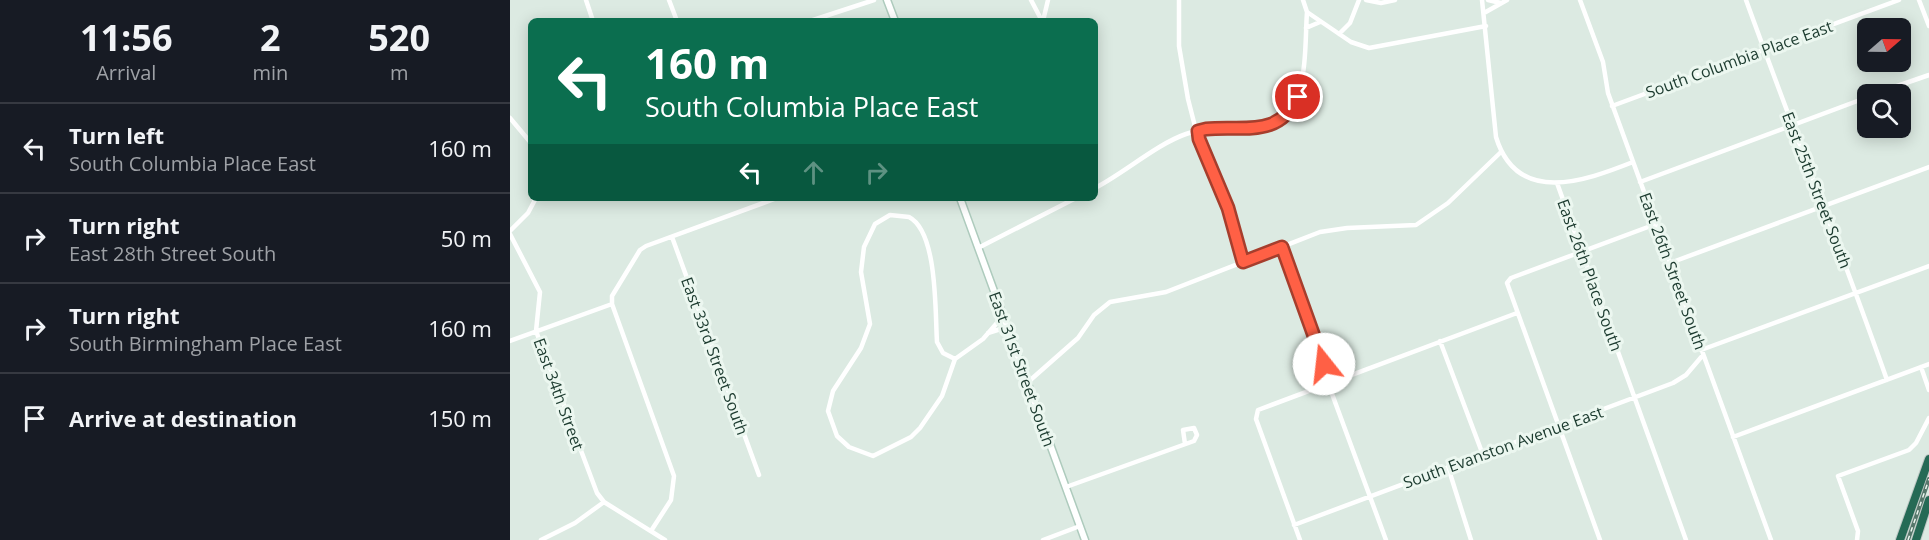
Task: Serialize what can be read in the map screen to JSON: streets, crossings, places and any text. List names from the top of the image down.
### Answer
{
  "streets": {
    "main road": ["East 31st Street South"],
    "street": [
      "South Columbia Place East",
      "East 25th Street South",
      "East 26th Street South",
      "East 26th Place South",
      "East 33rd Street South",
      "East 34th Street",
      "South Evanston Avenue East"
    ]
  },
  "crossings": [
    ["South Columbia Place East", "East 25th Street South"],
    ["South Columbia Place East", "East 26th Street South"],
    ["East 25th Street South", "South Evanston Avenue East"],
    ["East 26th Street South", "South Evanston Avenue East"],
    ["East 26th Place South", "South Evanston Avenue East"]
  ],
  "north": "right",
  "page": {
    "eta": [
      "11:56",
      "Arrival",
      "2",
      "min",
      "520",
      "m"
    ],
    "turn": ["160 m", "South Columbia Place East"],
    "list": [
      {
        "name": "Turn left",
        "note": "South Columbia Place East",
        "value": "160 m"
      },
      {
        "name": "Turn right",
        "note": "East 28th Street South",
        "value": "50 m"
      },
      {
        "name": "Turn right",
        "note": "South Birmingham Place East",
        "value": "160 m"
      },
      {
        "name": "Arrive at destination",
        "value": "150 m"
      }
    ]
  }
}
